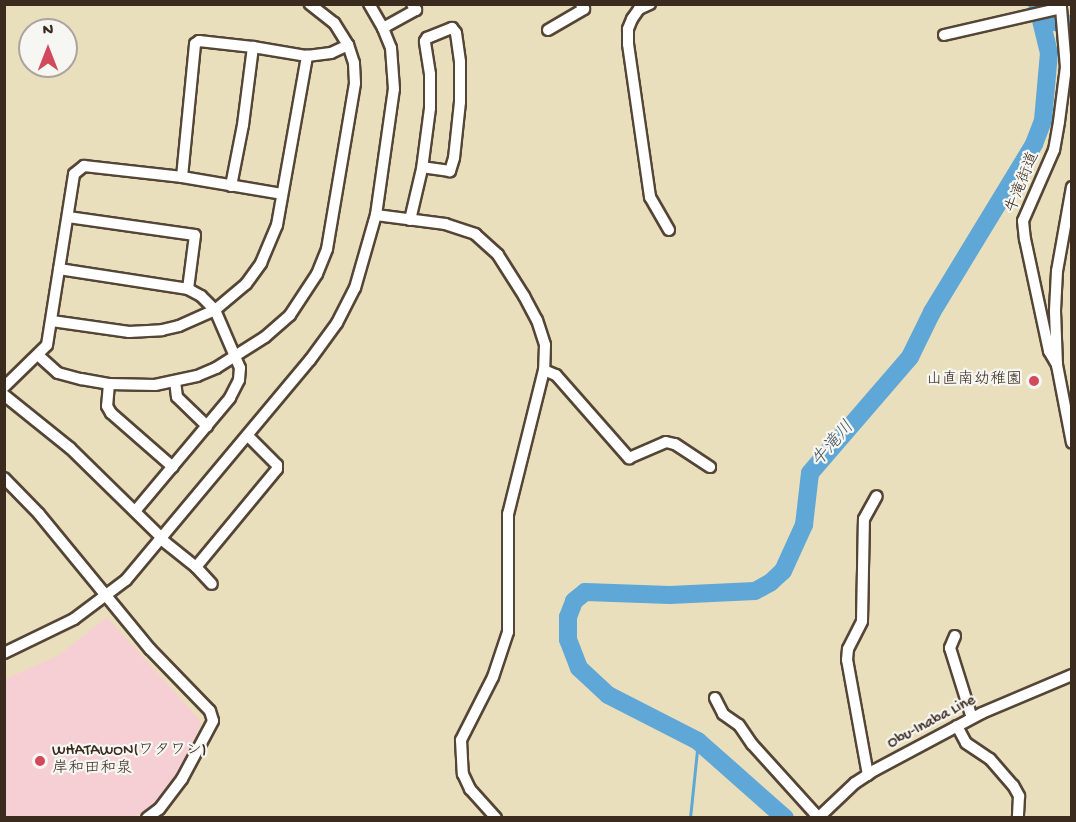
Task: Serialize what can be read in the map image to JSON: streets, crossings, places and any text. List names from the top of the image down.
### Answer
{
  "streets": {
    "street": ["牛滝街道", "Obu-Inaba Line"]
  },
  "water": ["牛滝川"],
  "places": ["山直南幼稚園", "WHATAWON(ワタワン) 岸和田和泉"],
  "north": "top"
}
